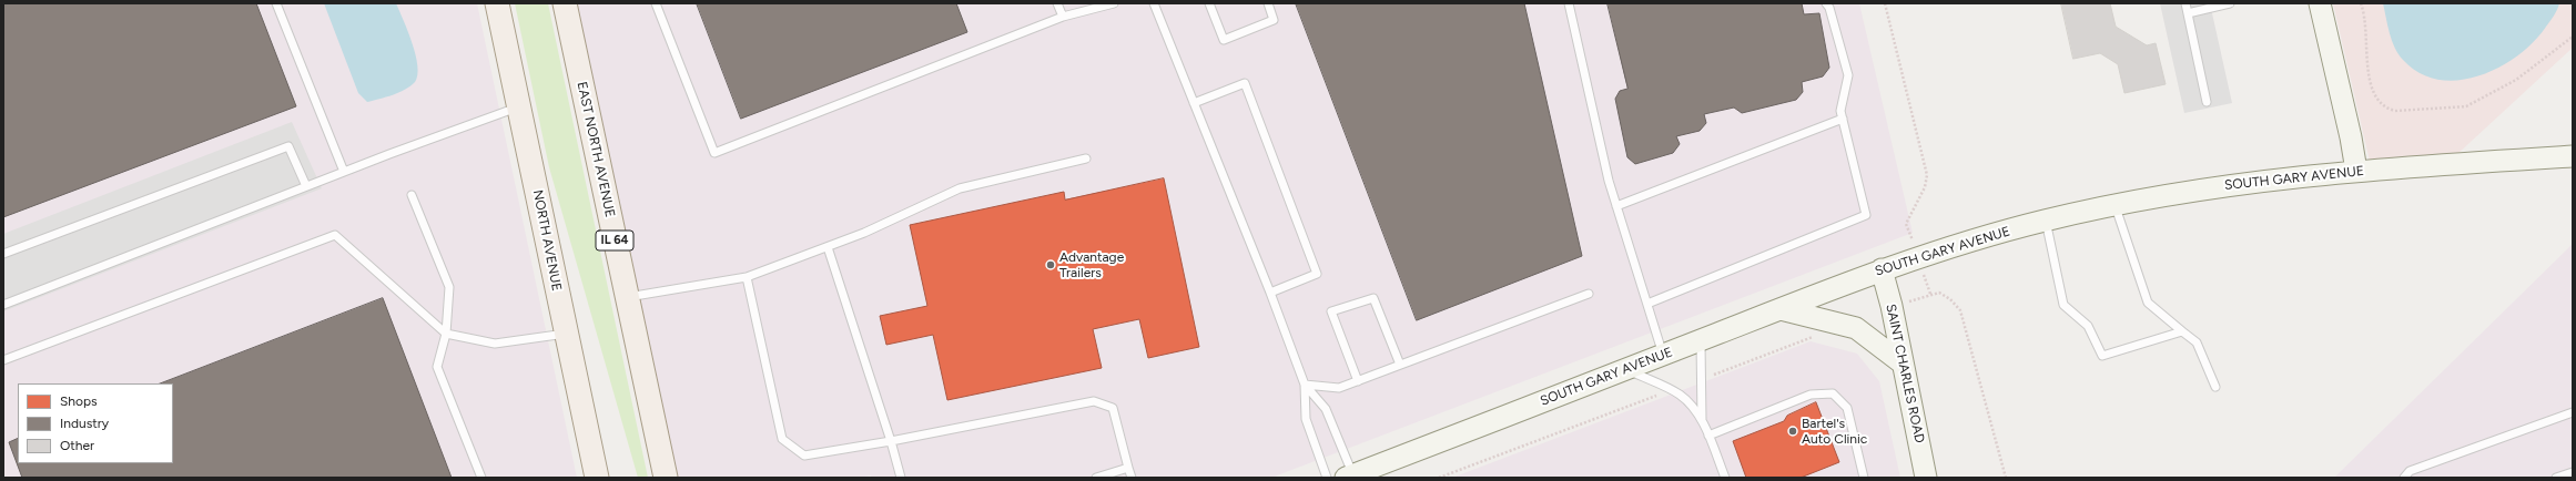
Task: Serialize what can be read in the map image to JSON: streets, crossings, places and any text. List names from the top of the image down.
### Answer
{
  "streets": {
    "main road": [
      "EAST NORTH AVENUE",
      "SOUTH GARY AVENUE",
      "NORTH AVENUE",
      "IL 64",
      "SAINT CHARLES ROAD"
    ]
  },
  "crossings": [
    ["SOUTH GARY AVENUE", "SAINT CHARLES ROAD"]
  ],
  "places": ["Advantage Trailers", "Bartel's Auto Clinic"],
  "legend": ["Shops", "Industry", "Other"]
}
